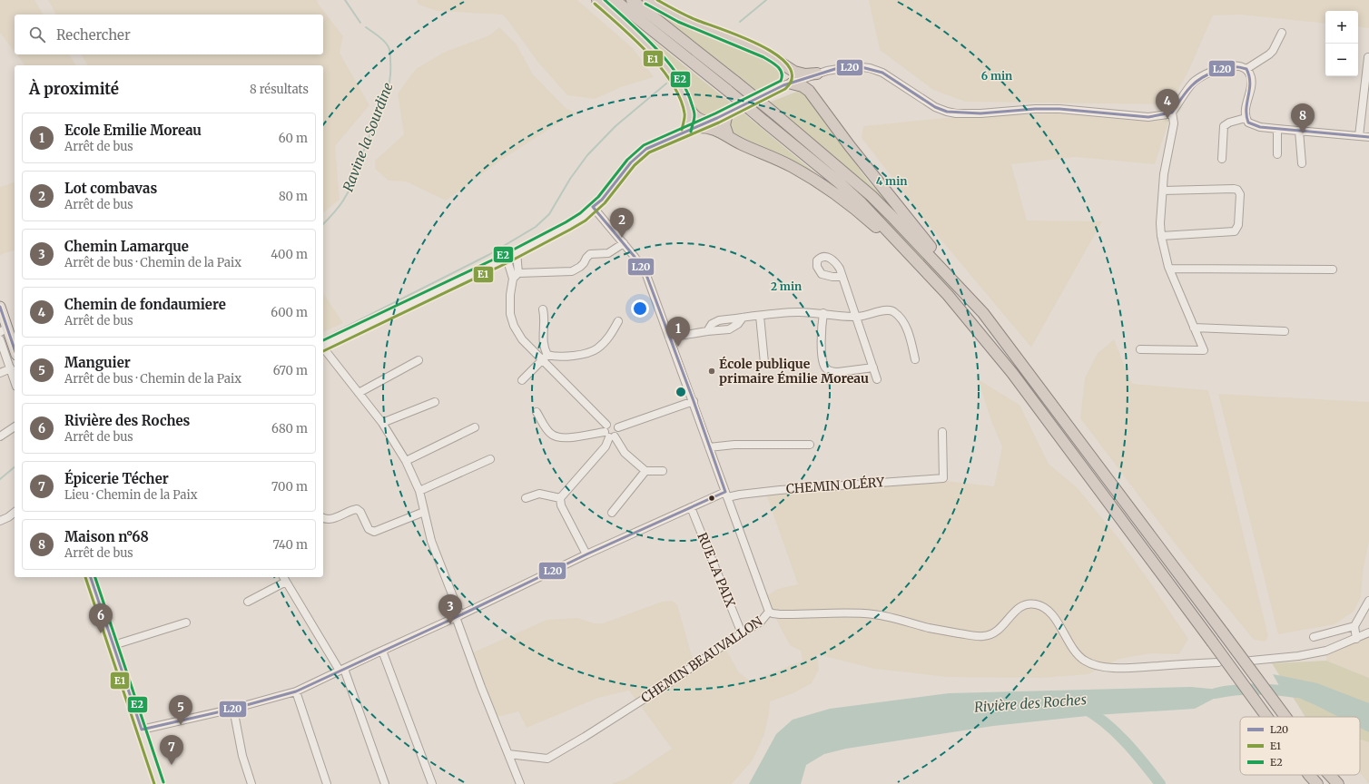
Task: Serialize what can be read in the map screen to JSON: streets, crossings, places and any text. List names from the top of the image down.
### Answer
{
  "streets": {
    "street": ["CHEMIN OLÉRY", "RUE LA PAIX", "CHEMIN BEAUVALLON"]
  },
  "crossings": [
    ["CHEMIN OLÉRY", "RUE LA PAIX"],
    ["CHEMIN OLÉRY", "CHEMIN BEAUVALLON"],
    ["RUE LA PAIX", "CHEMIN BEAUVALLON"]
  ],
  "water": ["Ravine la Sourdine", "Rivière des Roches"],
  "places": ["École publique primaire Émilie Moreau"],
  "lines": ["transit line E1", "transit line E2", "transit line L20"],
  "legend": ["L20", "E1", "E2"],
  "page": {
    "map_buttons": ["+", "−"],
    "search": "Rechercher",
    "heading": ["À proximité", "8 résultats"],
    "pins": [
      "4",
      "8",
      "2",
      "1",
      "3",
      "6",
      "5",
      "7"
    ],
    "list": [
      {
        "mark": "1",
        "name": "Ecole Emilie Moreau",
        "note": "Arrêt de bus",
        "value": "60 m"
      },
      {
        "mark": "2",
        "name": "Lot combavas",
        "note": "Arrêt de bus",
        "value": "80 m"
      },
      {
        "mark": "3",
        "name": "Chemin Lamarque",
        "note": "Arrêt de bus · Chemin de la Paix",
        "value": "400 m"
      },
      {
        "mark": "4",
        "name": "Chemin de fondaumiere",
        "note": "Arrêt de bus",
        "value": "600 m"
      },
      {
        "mark": "5",
        "name": "Manguier",
        "note": "Arrêt de bus · Chemin de la Paix",
        "value": "670 m"
      },
      {
        "mark": "6",
        "name": "Rivière des Roches",
        "note": "Arrêt de bus",
        "value": "680 m"
      },
      {
        "mark": "7",
        "name": "Épicerie Técher",
        "note": "Lieu · Chemin de la Paix",
        "value": "700 m"
      },
      {
        "mark": "8",
        "name": "Maison n°68",
        "note": "Arrêt de bus",
        "value": "740 m"
      }
    ]
  },
  "rings": ["6 min", "4 min", "2 min"]
}
